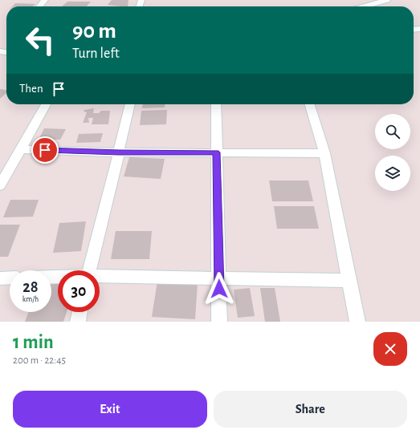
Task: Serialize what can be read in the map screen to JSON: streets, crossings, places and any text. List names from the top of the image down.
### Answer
{
  "page": {
    "turn": ["90 m", "Turn left"],
    "then": "Then",
    "speed": "28 km/h",
    "limit": "30",
    "heading": ["1 min", "200 m · 22:45"],
    "buttons": ["Exit", "Share"]
  }
}
